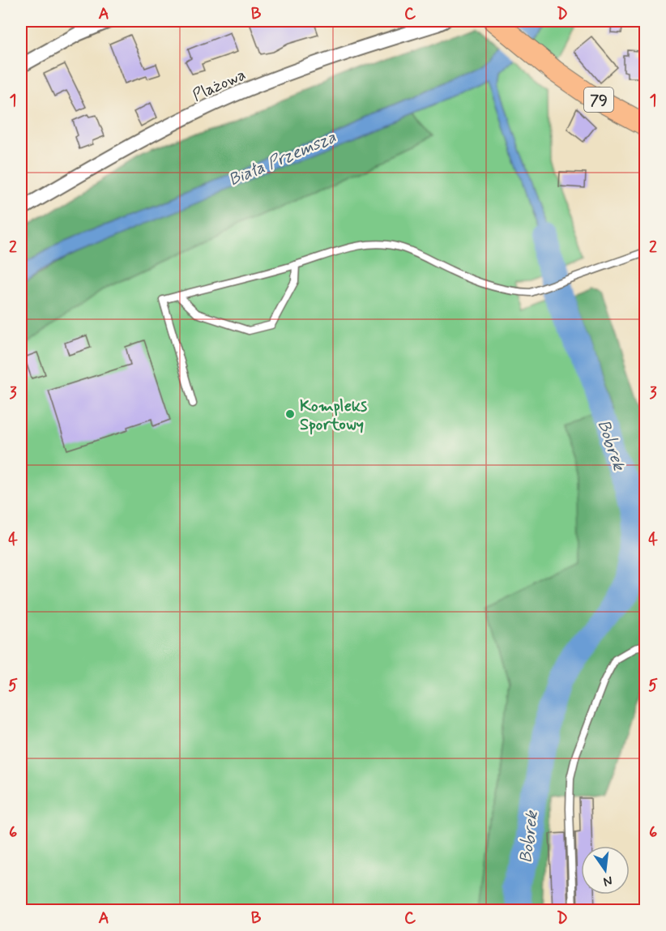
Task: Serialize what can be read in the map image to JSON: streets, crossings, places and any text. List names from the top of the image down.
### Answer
{
  "streets": {
    "main road": ["79"],
    "street": ["Plażowa"]
  },
  "water": ["Biała Przemsza", "Bobrek"],
  "places": ["Kompleks Sportowy"],
  "north": "bottom",
  "grid": {
    "columns": [
      "A",
      "B",
      "C",
      "D"
    ],
    "rows": [
      "1",
      "2",
      "3",
      "4",
      "5",
      "6"
    ]
  }
}
